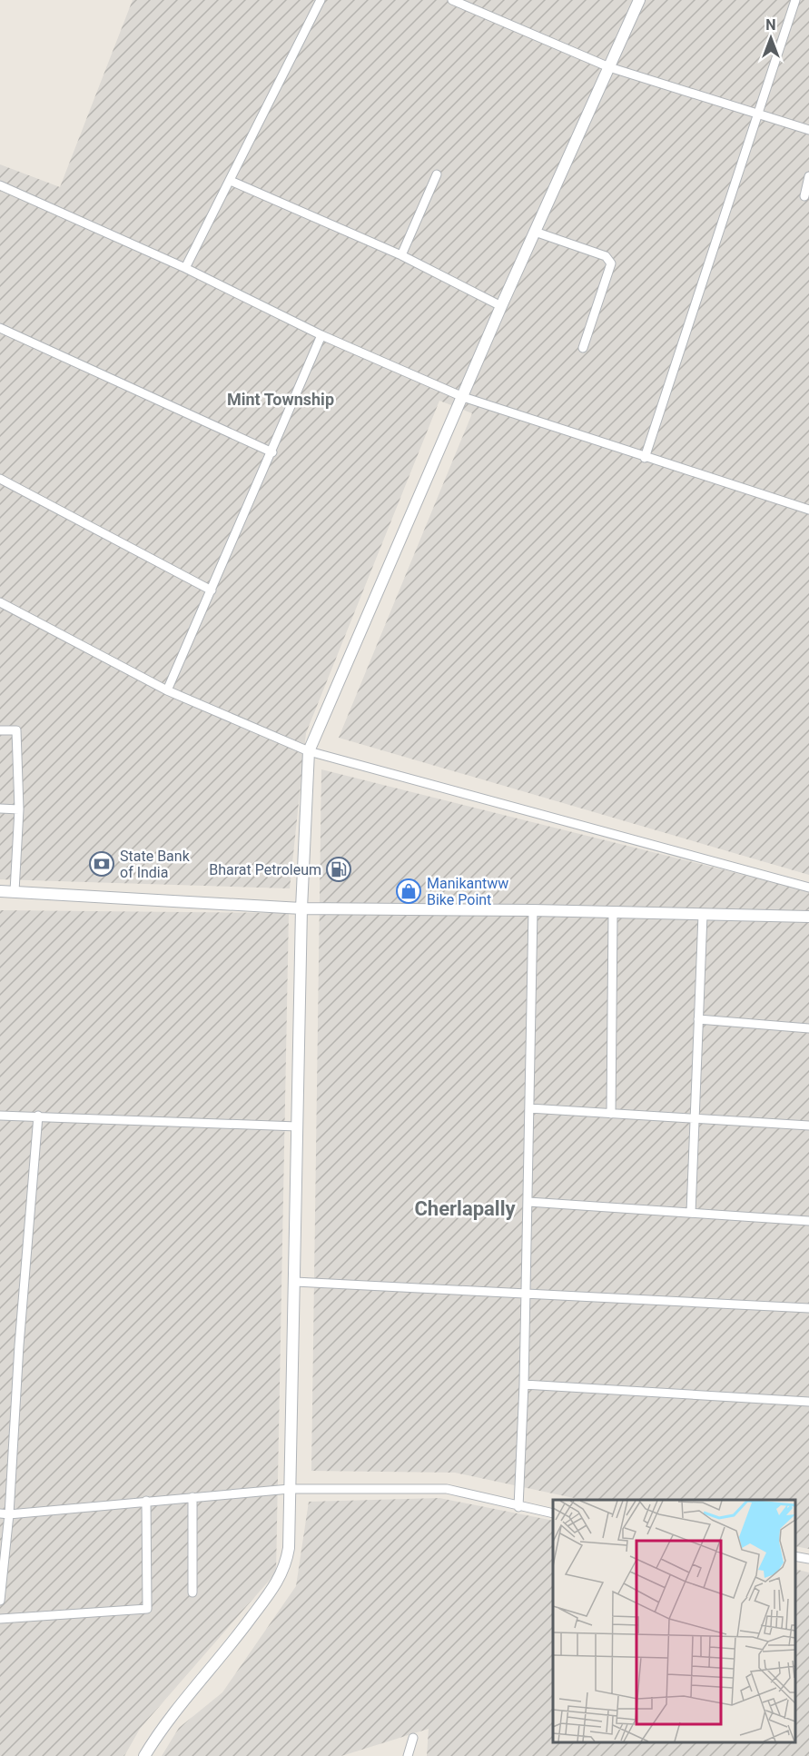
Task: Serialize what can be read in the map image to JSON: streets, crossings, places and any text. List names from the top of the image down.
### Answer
{
  "districts": ["Mint Township", "Cherlapally"],
  "places": {
    "bank": ["State Bank of India"],
    "fuel station": ["Bharat Petroleum"],
    "shop": ["Manikantww Bike Point"]
  },
  "north": "top"
}
